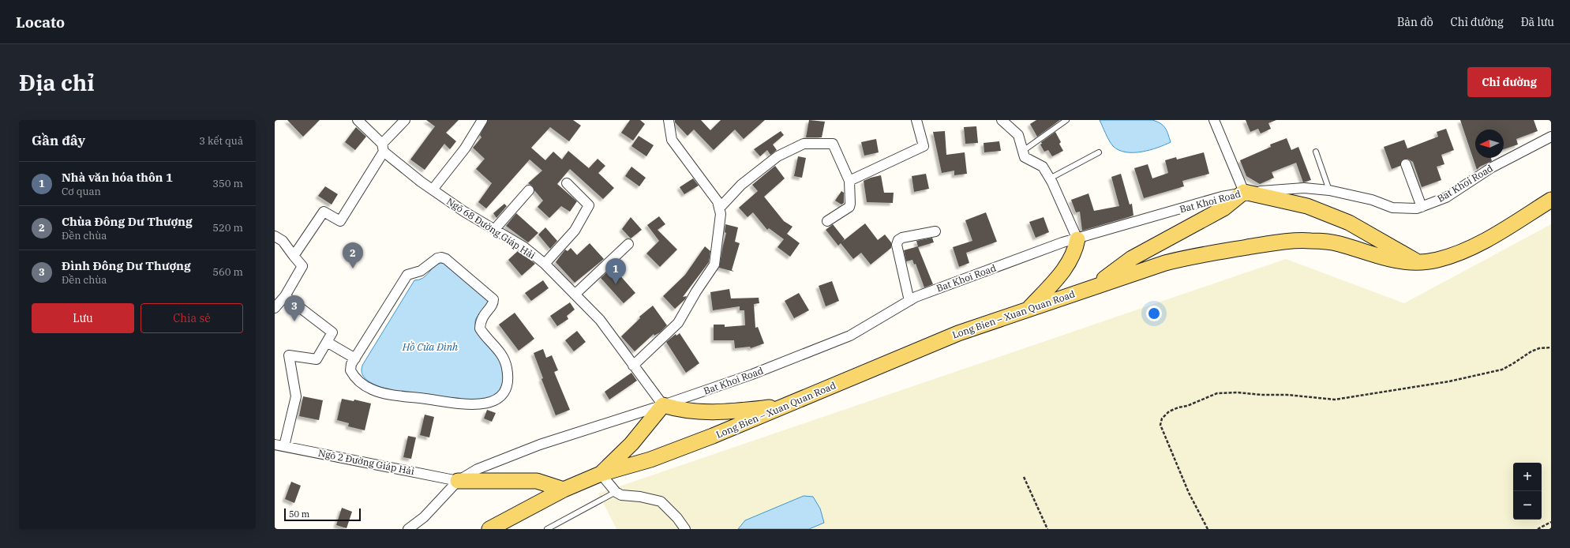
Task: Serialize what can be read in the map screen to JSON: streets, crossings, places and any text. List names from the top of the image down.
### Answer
{
  "streets": {
    "main road": ["Long Bien – Xuan Quan Road"],
    "street": ["Bat Khoi Road", "Ngõ 68 Đường Giáp Hải", "Ngõ 2 Đường Giáp Hải"]
  },
  "crossings": [
    ["Bat Khoi Road", "Ngõ 68 Đường Giáp Hải"],
    ["Bat Khoi Road", "Ngõ 2 Đường Giáp Hải"]
  ],
  "water": ["Hồ Cửa Đình"],
  "scale_bar": "50 m",
  "north": "left",
  "page": {
    "header": "Locato",
    "nav": ["Bản đồ", "Chỉ đường", "Đã lưu"],
    "buttons": [
      "Chỉ đường",
      ["Lưu", "Chia sẻ"]
    ],
    "title": "Địa chỉ",
    "heading": ["Gần đây", "3 kết quả"],
    "list": [
      {
        "mark": "1",
        "name": "Nhà văn hóa thôn 1",
        "note": "Cơ quan",
        "value": "350 m"
      },
      {
        "mark": "2",
        "name": "Chùa Đông Dư Thượng",
        "note": "Đền chùa",
        "value": "520 m"
      },
      {
        "mark": "3",
        "name": "Đình Đông Dư Thượng",
        "note": "Đền chùa",
        "value": "560 m"
      }
    ],
    "pins": ["2", "1", "3"],
    "map_buttons": ["+", "−"],
    "scale": "50 m"
  }
}
